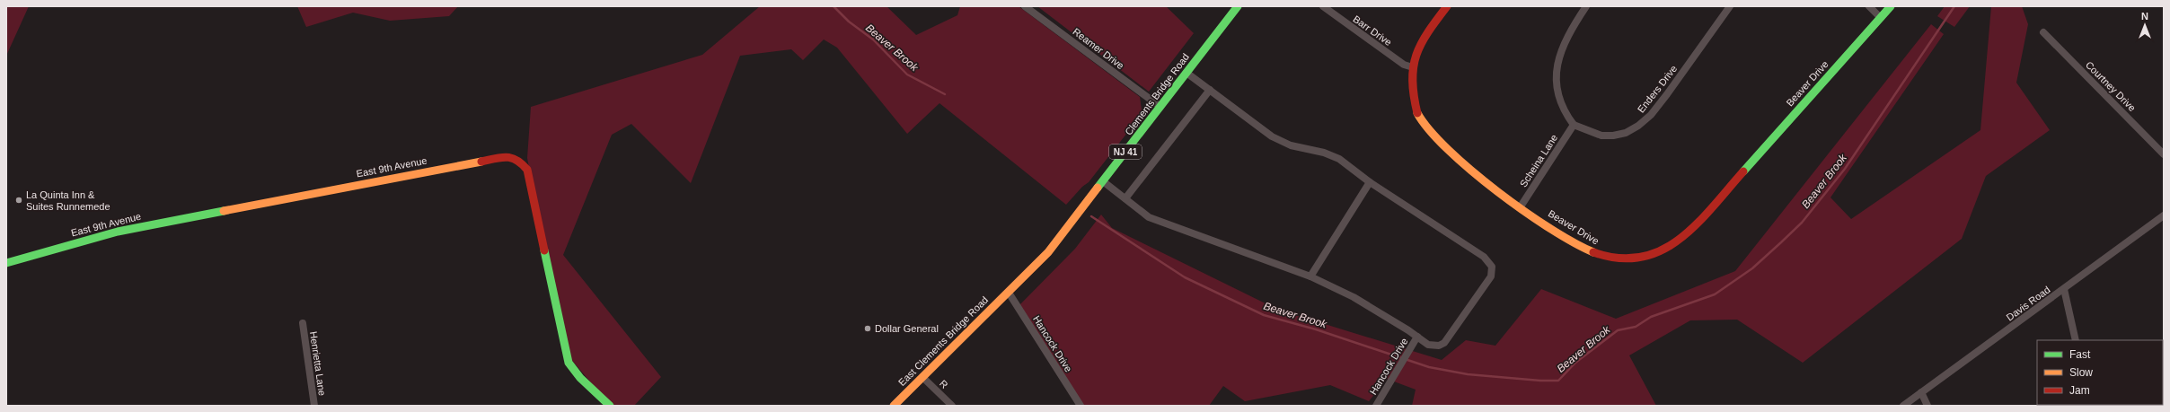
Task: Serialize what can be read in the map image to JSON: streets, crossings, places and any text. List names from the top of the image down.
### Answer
{
  "streets": {
    "street": [
      "Barr Drive",
      "Reamer Drive",
      "Beaver Drive",
      "Courtney Drive",
      "Enders Drive",
      "Clements Bridge Road",
      "NJ 41",
      "Scheina Lane",
      "East 9th Avenue",
      "Davis Road",
      "East Clements Bridge Road",
      "Hancock Drive",
      "Henrietta Lane",
      "R"
    ]
  },
  "crossings": [
    ["Barr Drive", "Beaver Drive"],
    ["Reamer Drive", "Clements Bridge Road"],
    ["Beaver Drive", "Scheina Lane"],
    ["Enders Drive", "Scheina Lane"],
    ["Clements Bridge Road", "East Clements Bridge Road"],
    ["Clements Bridge Road", "Hancock Drive"],
    ["East Clements Bridge Road", "Hancock Drive"],
    ["East Clements Bridge Road", "R"]
  ],
  "water": ["Beaver Brook"],
  "places": ["La Quinta Inn & Suites Runnemede", "Dollar General"],
  "legend": ["Fast", "Slow", "Jam"],
  "north": "top"
}
